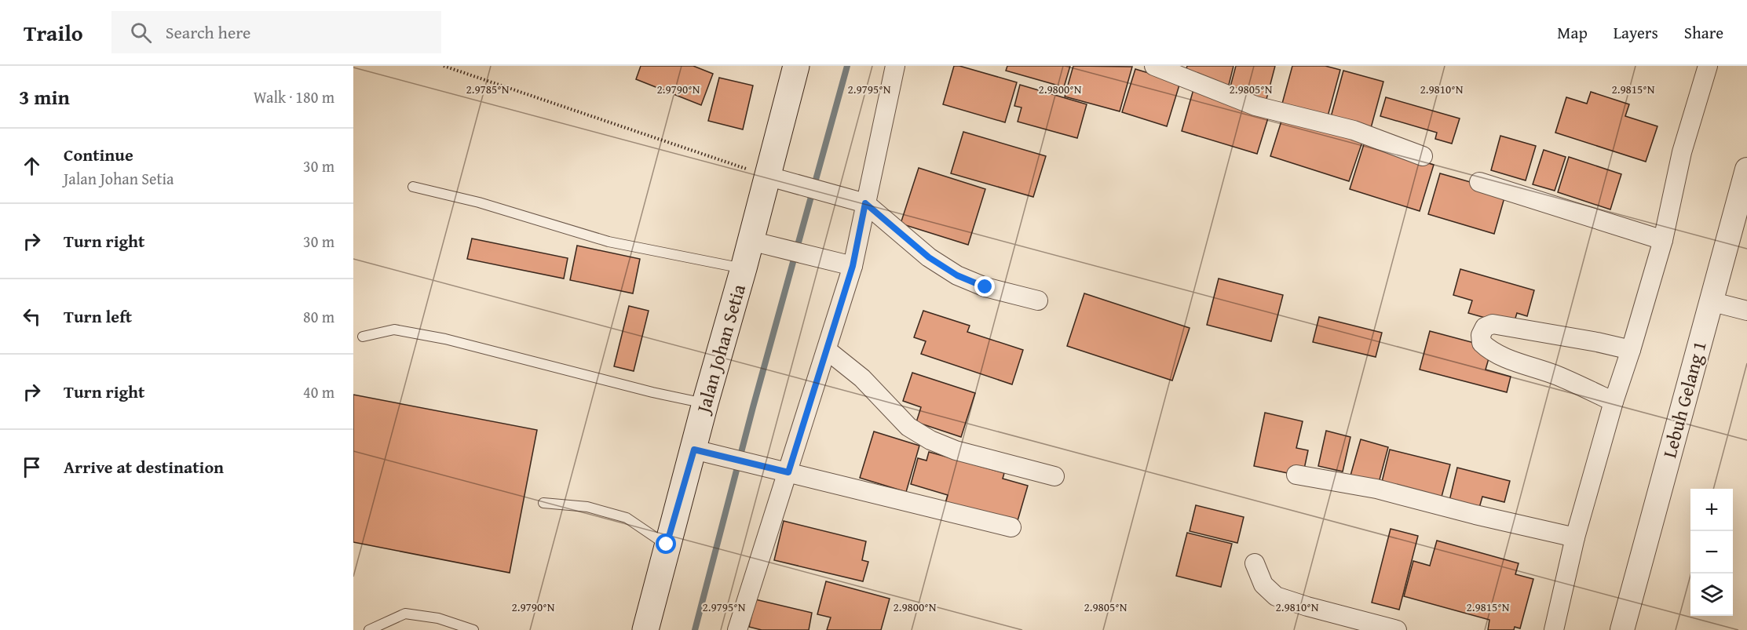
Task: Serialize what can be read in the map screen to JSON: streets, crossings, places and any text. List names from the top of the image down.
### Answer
{
  "streets": {
    "main road": ["Jalan Johan Setia"],
    "street": ["Lebuh Gelang 1"]
  },
  "page": {
    "header": "Trailo",
    "search": "Search here",
    "nav": ["Map", "Layers", "Share"],
    "heading": ["3 min", "Walk · 180 m"],
    "list": [
      ["Continue", "Jalan Johan Setia", "30 m"],
      ["Turn right", "30 m"],
      ["Turn left", "80 m"],
      ["Turn right", "40 m"],
      "Arrive at destination"
    ],
    "map_buttons": ["+", "−"]
  },
  "coordinates": [
    "2.9790°N",
    "2.9795°N",
    "2.9800°N",
    "2.9805°N",
    "2.9810°N",
    "2.9815°N",
    "2.9785°N"
  ]
}
